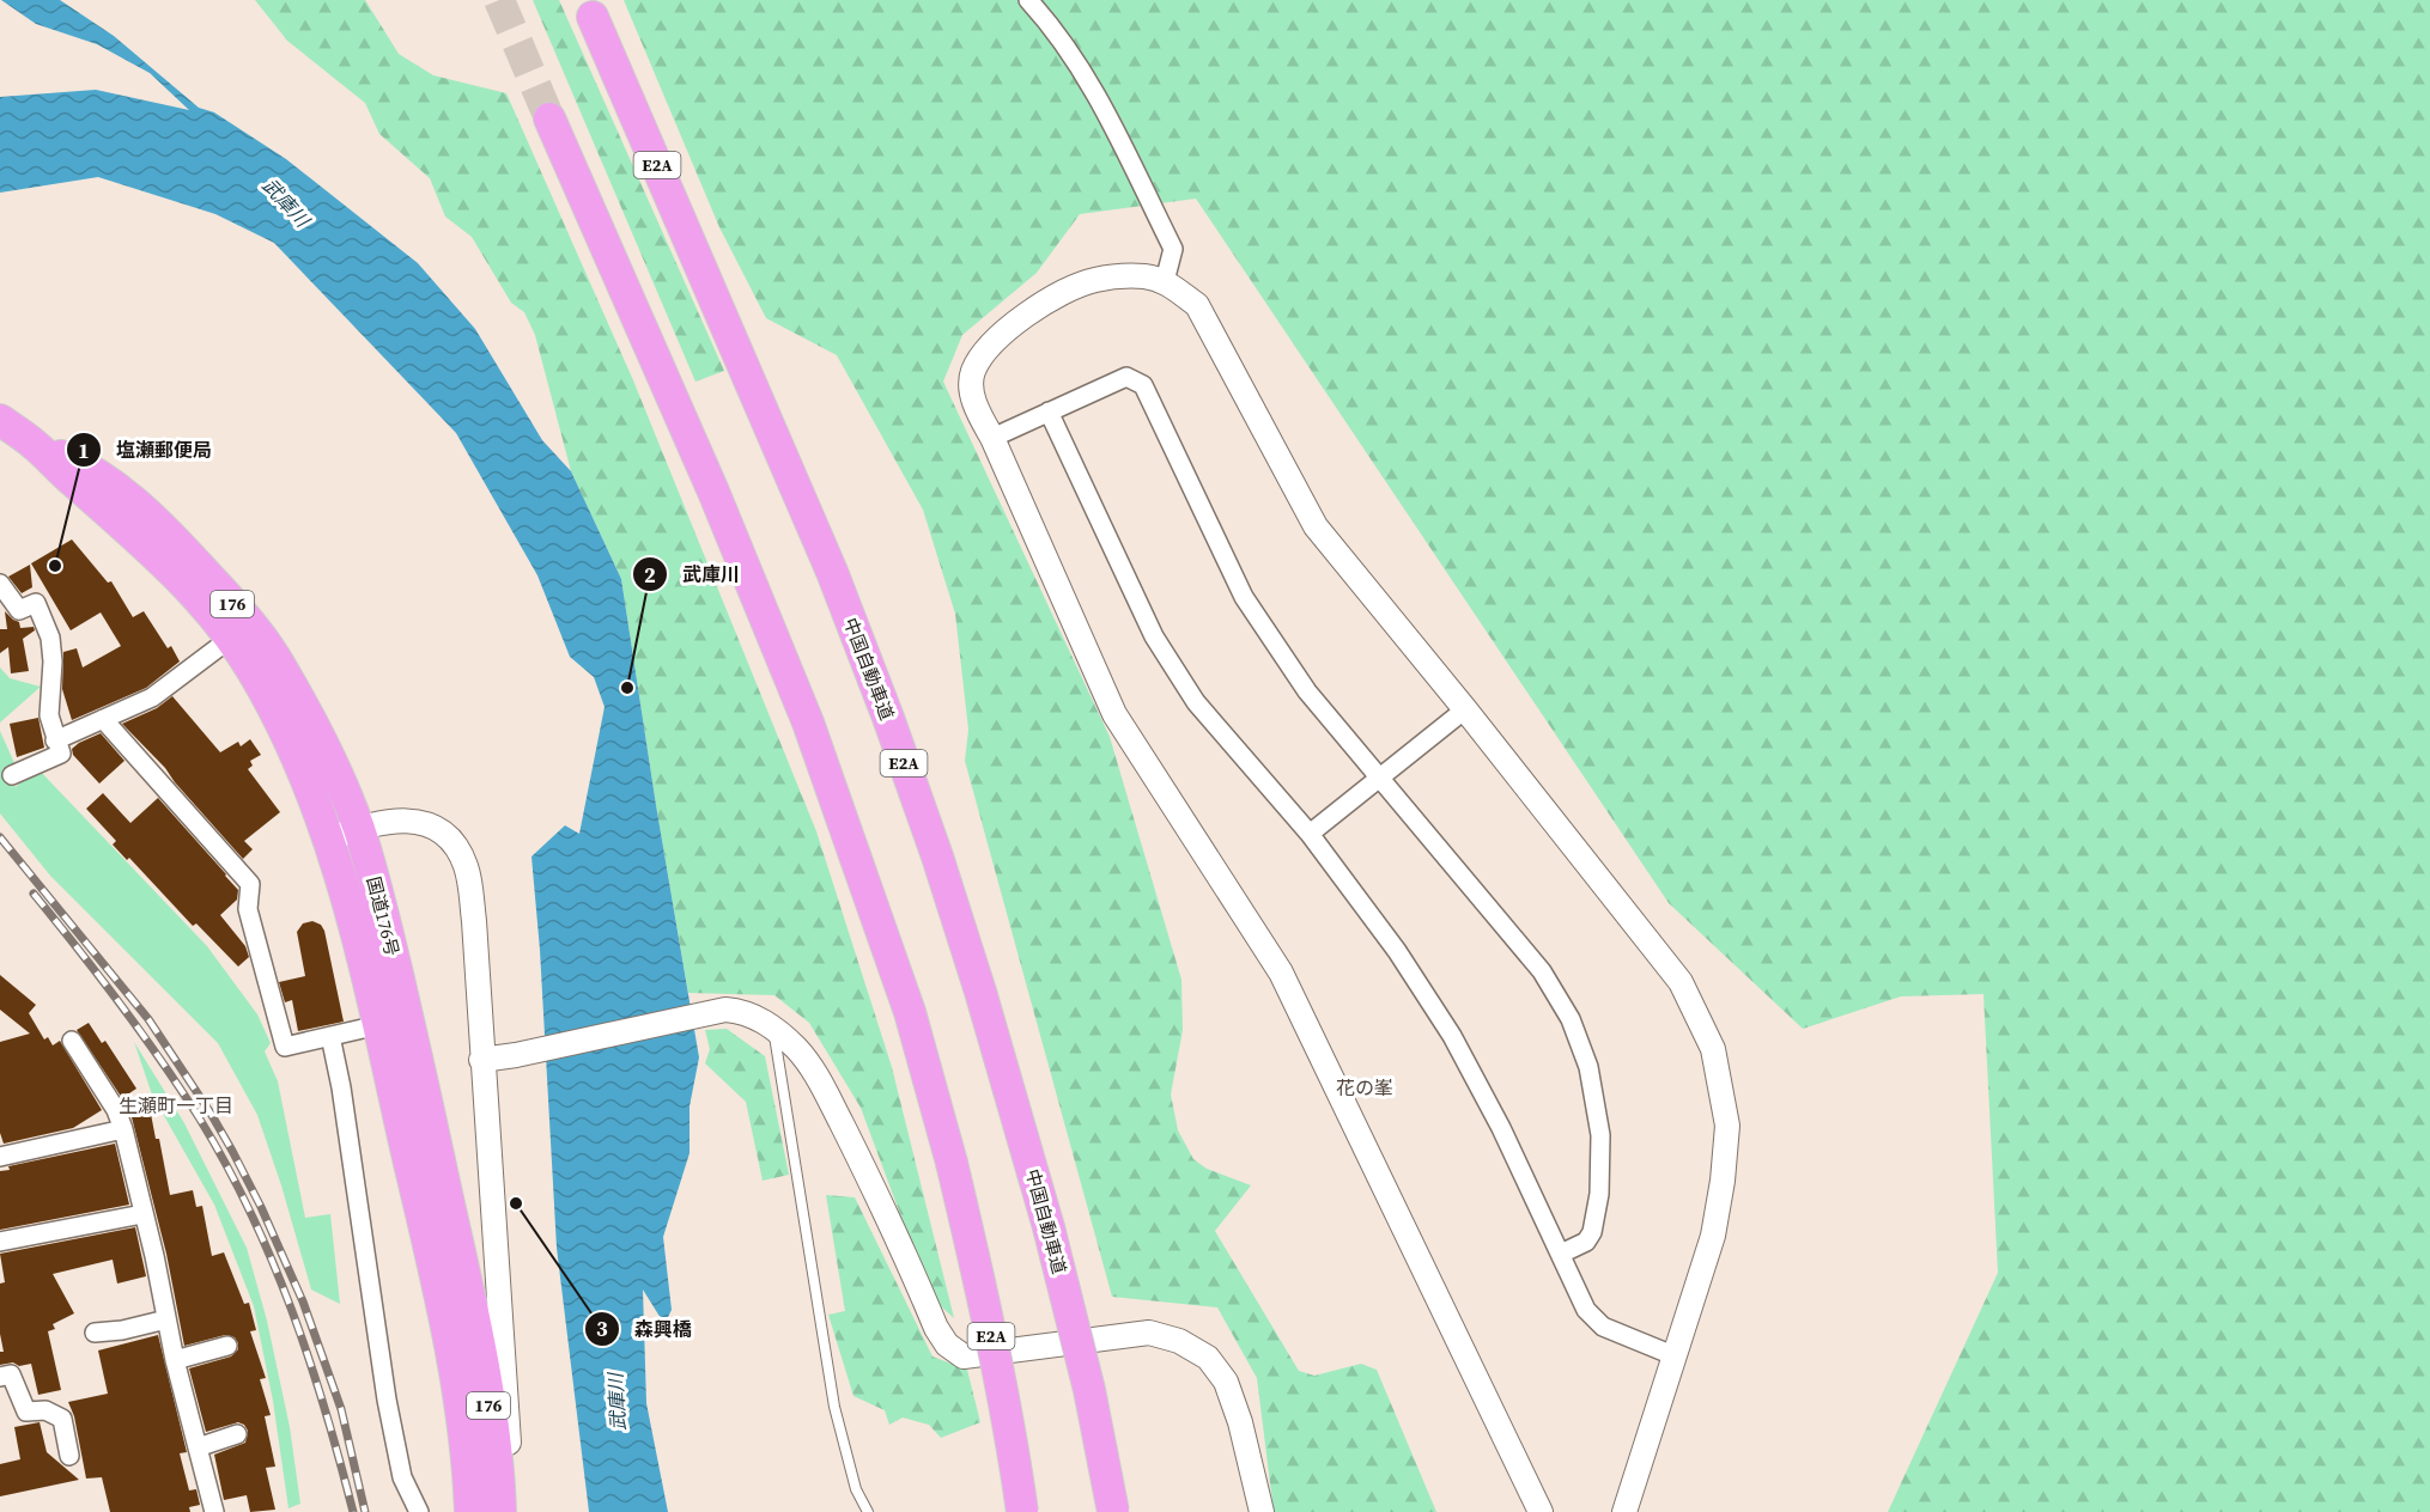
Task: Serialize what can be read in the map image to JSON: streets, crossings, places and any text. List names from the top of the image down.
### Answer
{
  "streets": {
    "highway": [
      "E2A",
      "176",
      "中国自動車道",
      "国道176号"
    ]
  },
  "districts": ["花の峯", "生瀬町一丁目"],
  "water": ["武庫川"],
  "places": ["塩瀬郵便局", "武庫川", "森興橋"]
}
